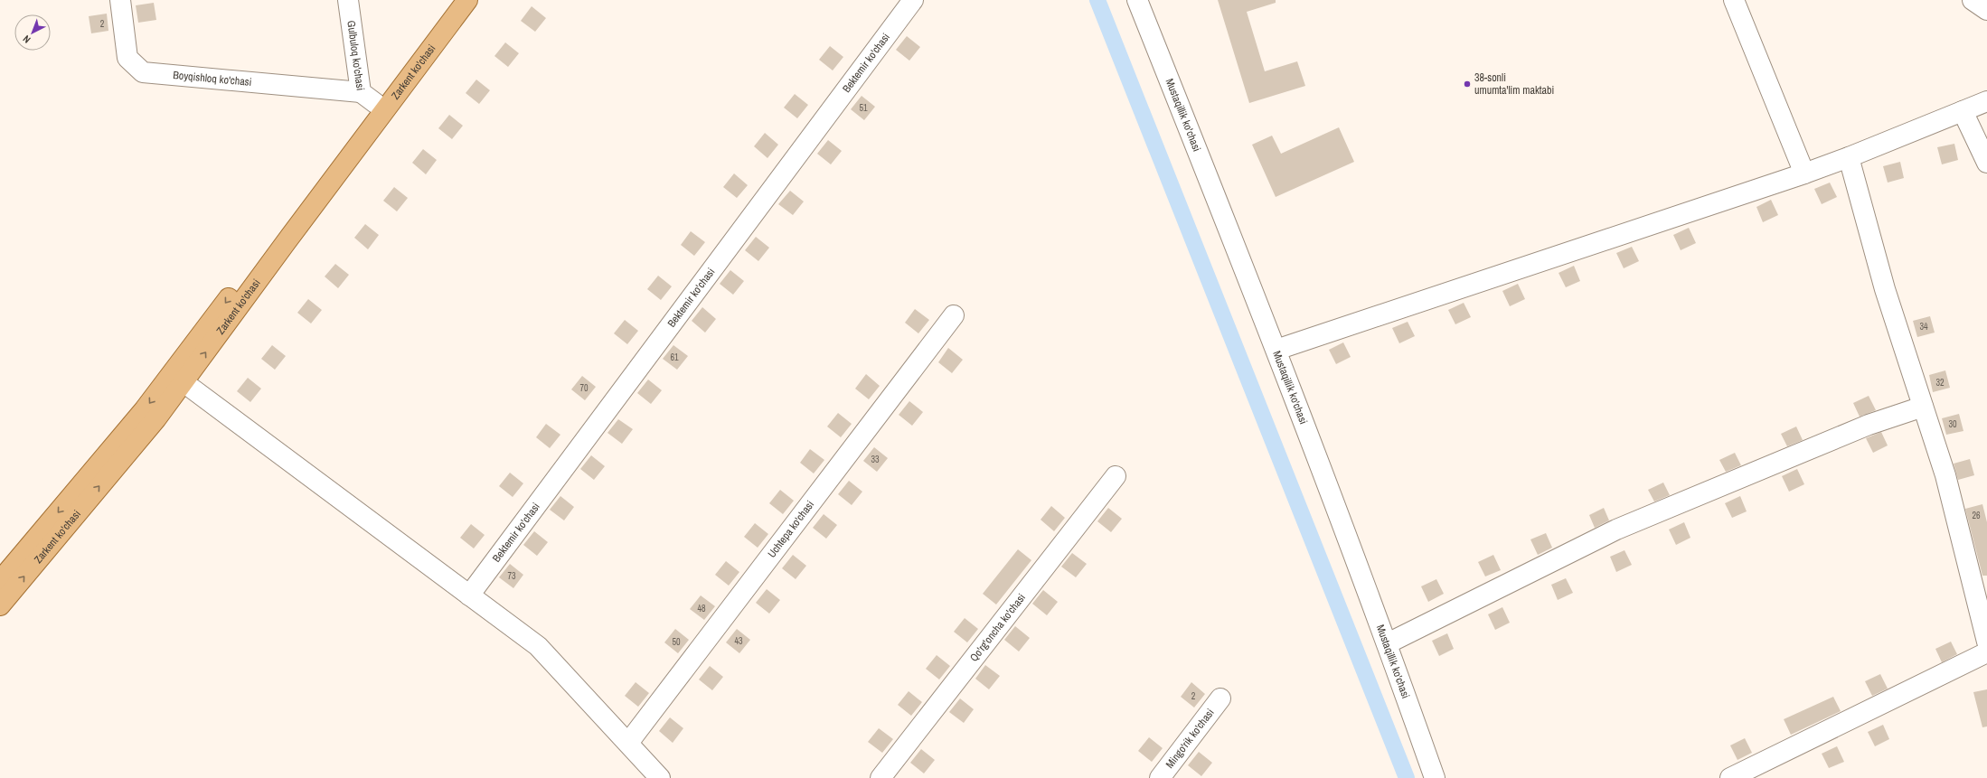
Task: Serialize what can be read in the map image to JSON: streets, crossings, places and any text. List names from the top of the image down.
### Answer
{
  "streets": {
    "main road": ["Zarkent ko'chasi"],
    "street": [
      "Gulbuloq ko'chasi",
      "Bektemir ko'chasi",
      "Boyqishloq ko'chasi",
      "Mustaqillik ko'chasi",
      "Uchtepa ko'chasi",
      "Qo'rg'oncha ko'chasi",
      "Mingo'rik ko'chasi"
    ]
  },
  "crossings": [
    ["Gulbuloq ko'chasi", "Zarkent ko'chasi"],
    ["Gulbuloq ko'chasi", "Boyqishloq ko'chasi"],
    ["Zarkent ko'chasi", "Boyqishloq ko'chasi"]
  ],
  "places": ["38-sonli umumta'lim maktabi"],
  "house_numbers": [
    "2",
    "51",
    "34",
    "61",
    "32",
    "70",
    "30",
    "33",
    "26",
    "73",
    "48",
    "43",
    "50",
    "2"
  ],
  "north": "bottom left"
}
